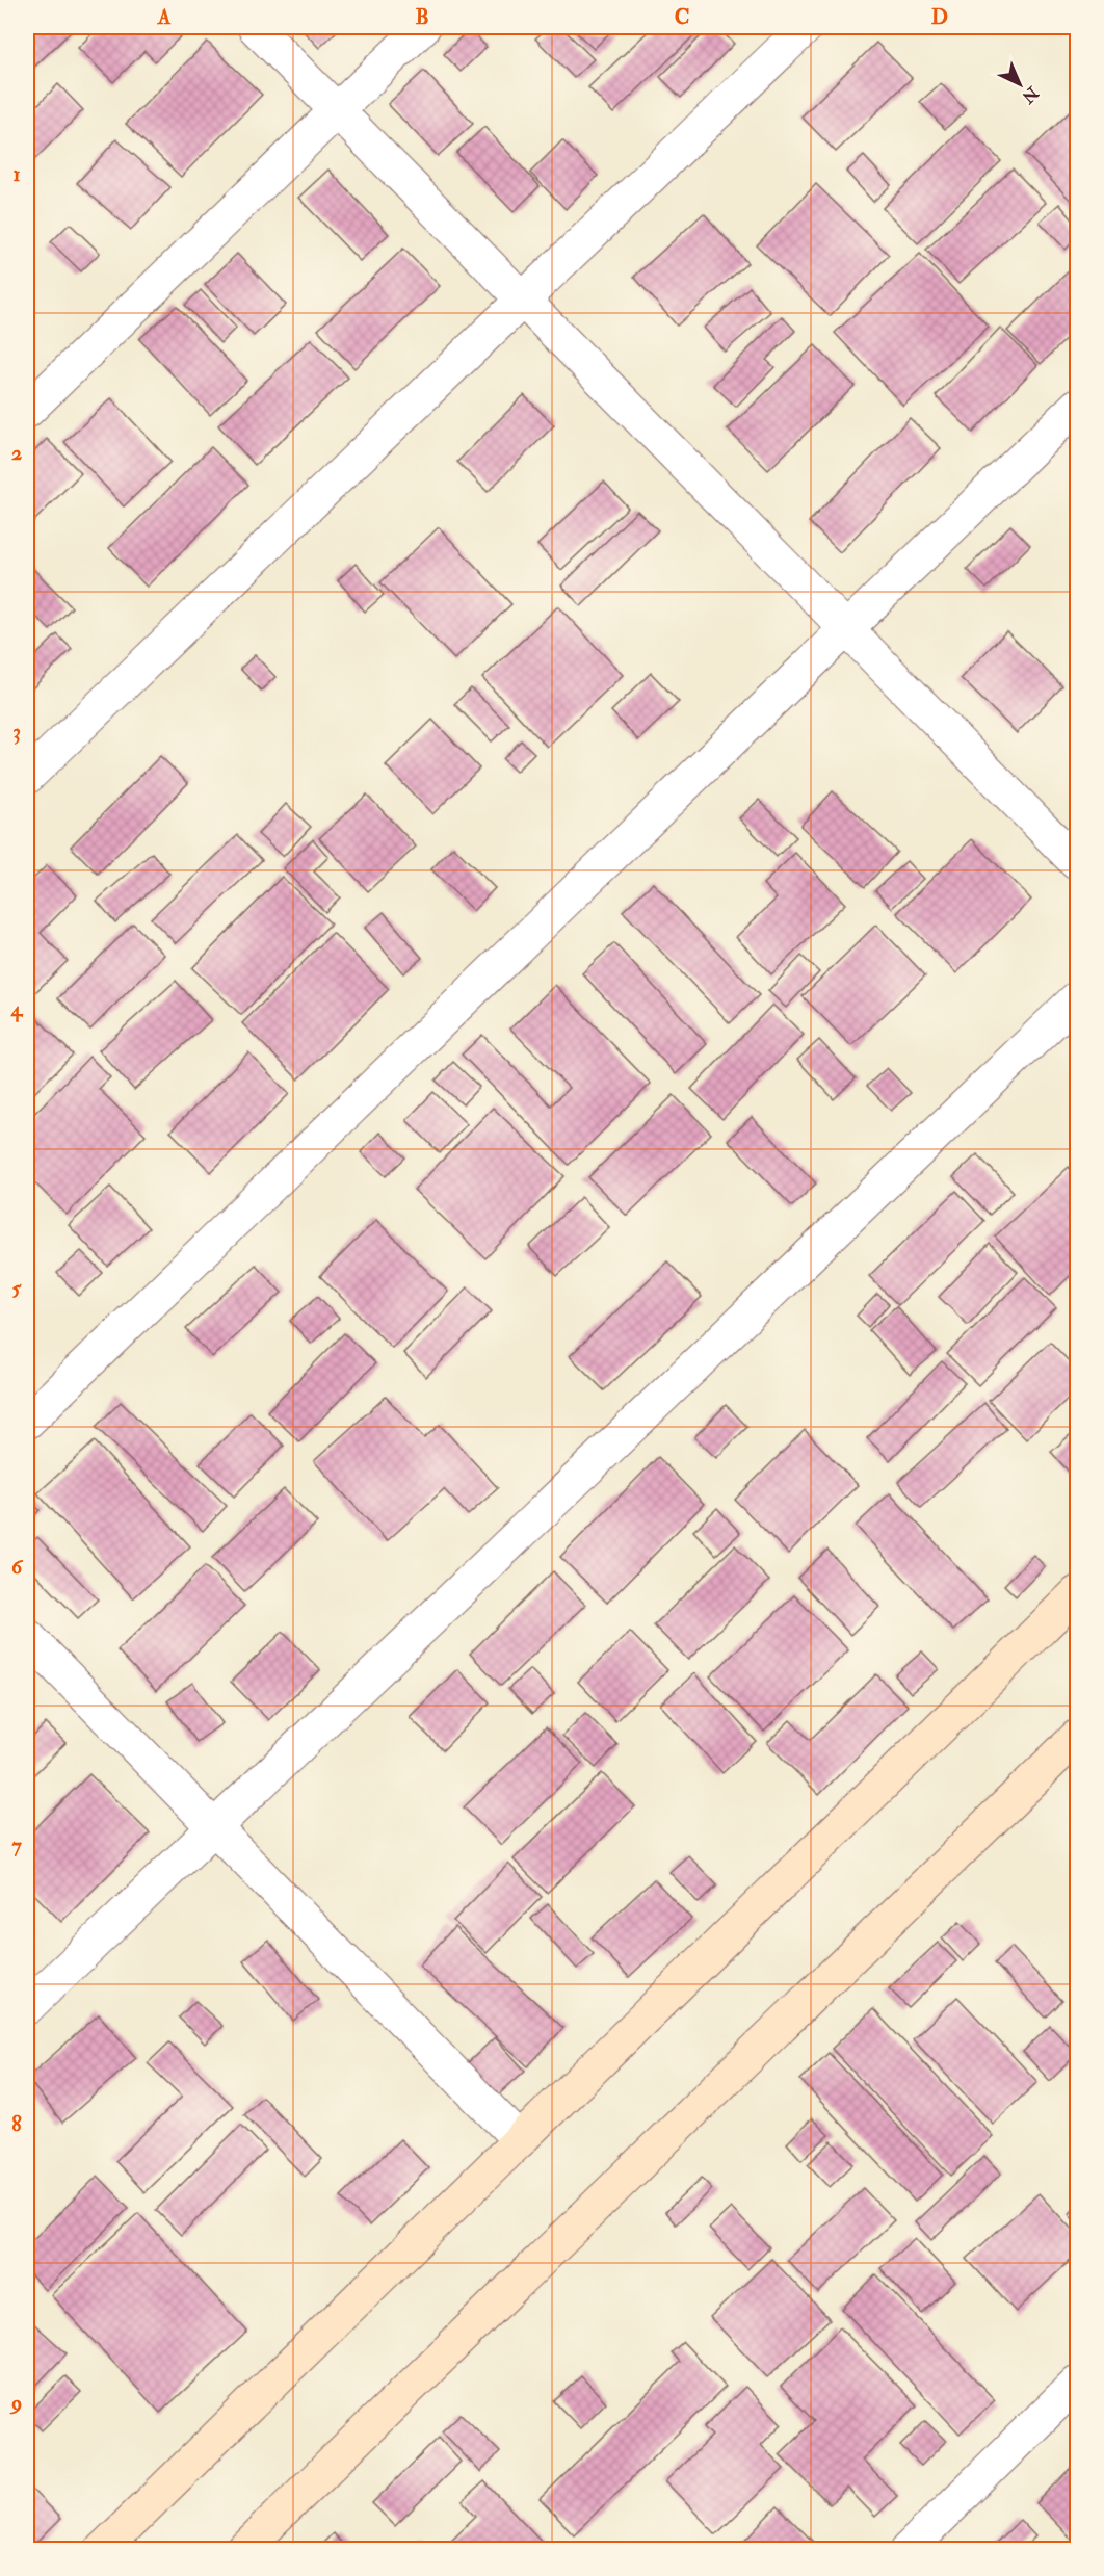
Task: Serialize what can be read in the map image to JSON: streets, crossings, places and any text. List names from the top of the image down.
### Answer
{
  "north": "bottom right",
  "grid": {
    "columns": [
      "A",
      "B",
      "C",
      "D"
    ],
    "rows": [
      "1",
      "2",
      "3",
      "4",
      "5",
      "6",
      "7",
      "8",
      "9"
    ]
  }
}
